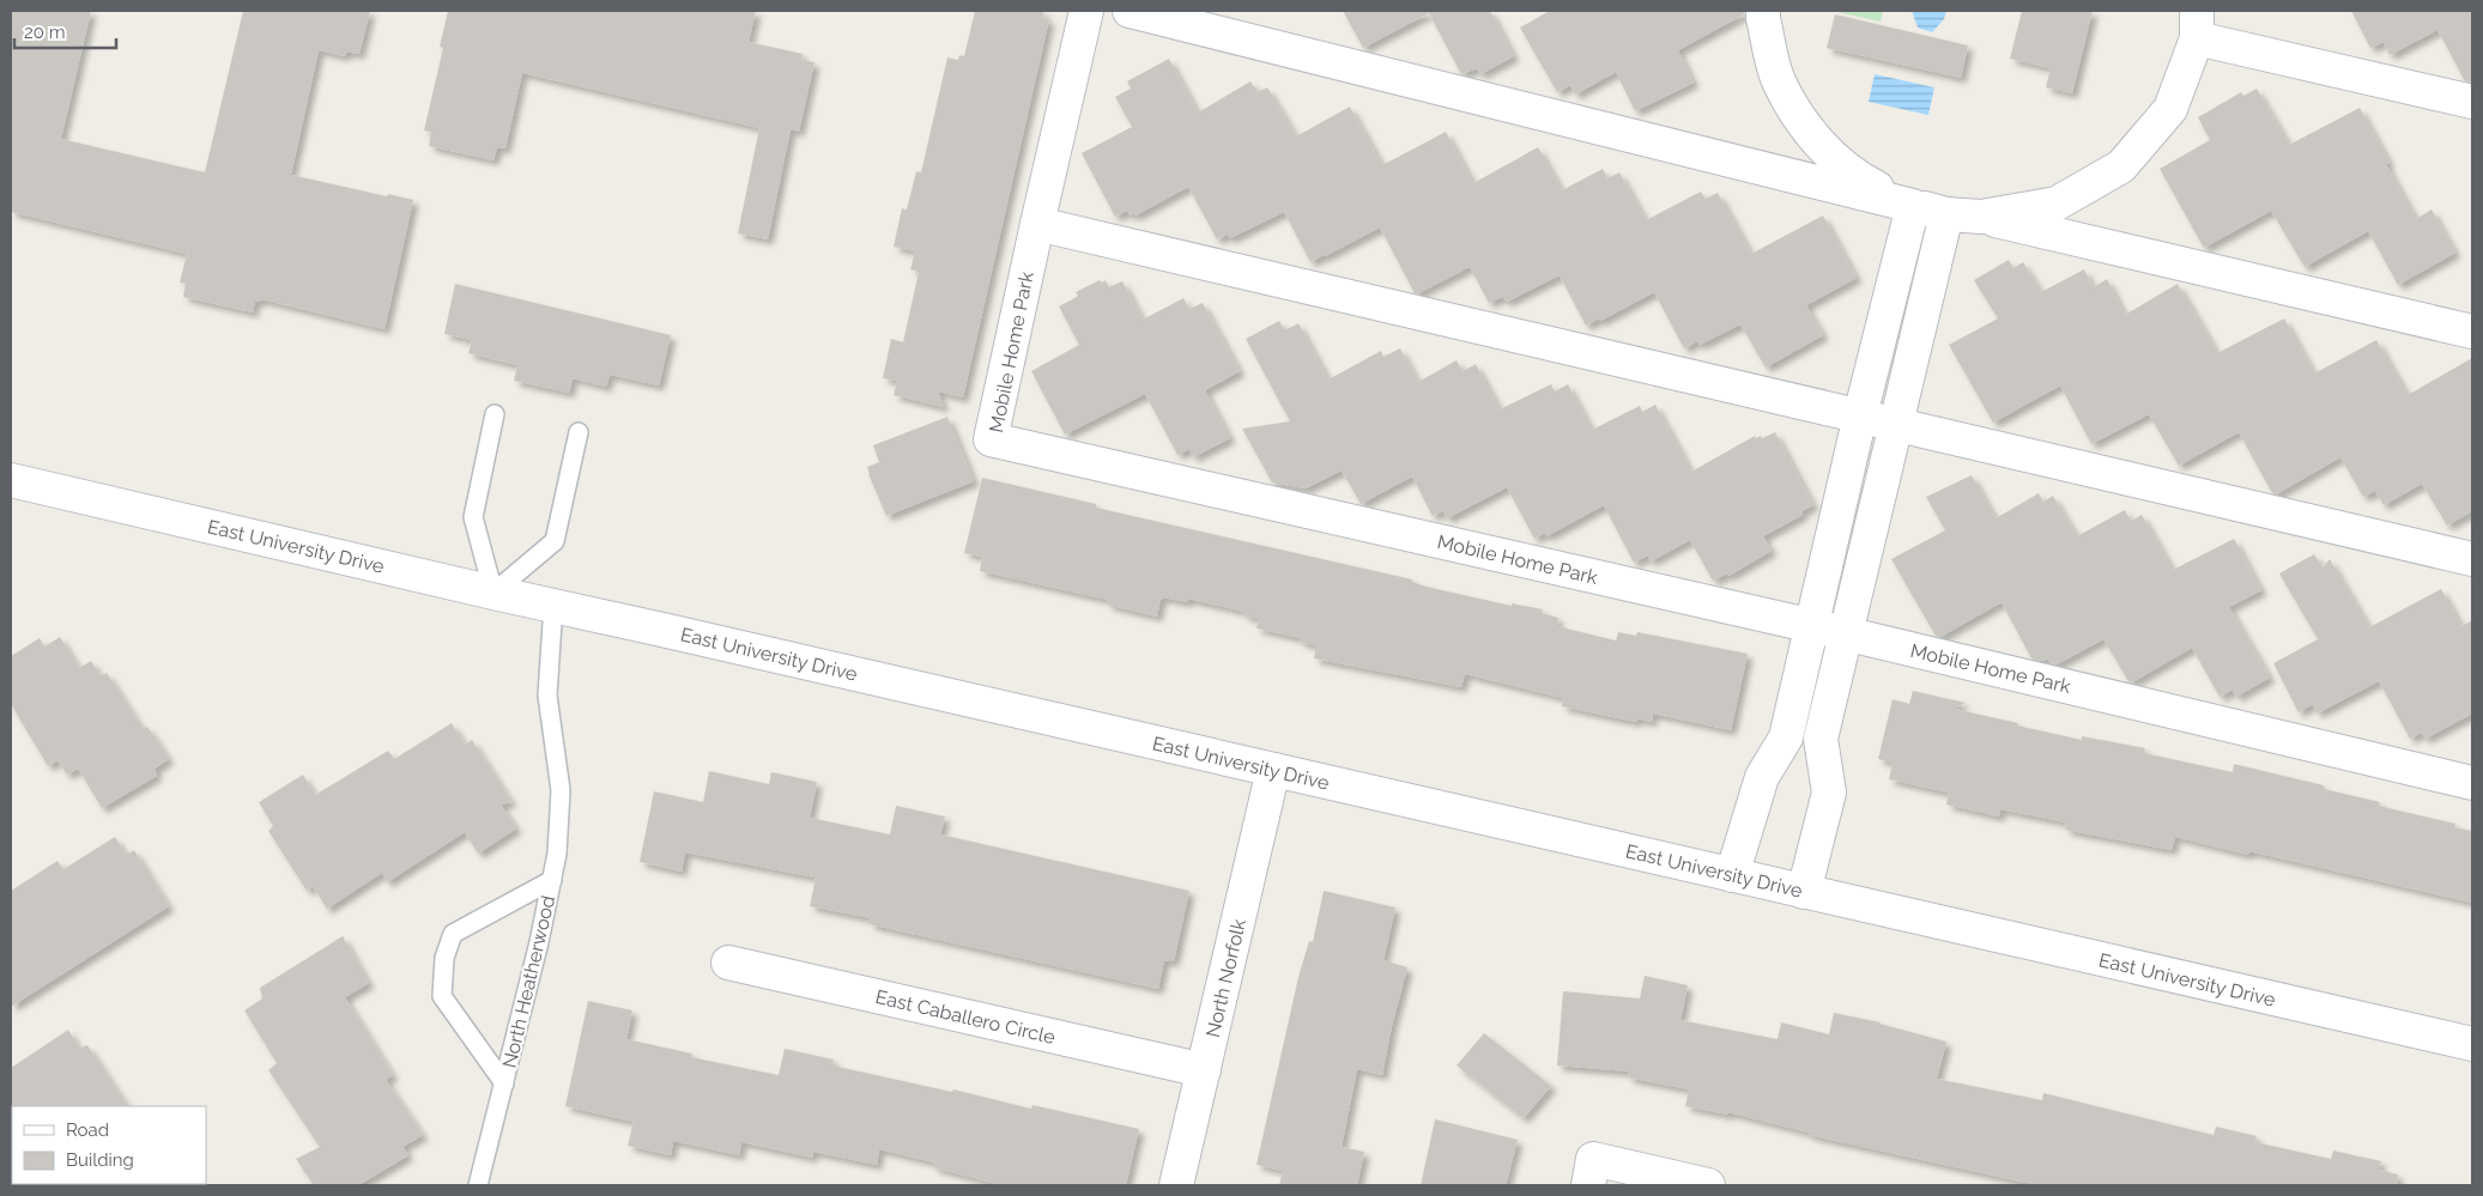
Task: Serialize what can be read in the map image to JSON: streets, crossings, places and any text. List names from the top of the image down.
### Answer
{
  "streets": {
    "street": [
      "Mobile Home Park",
      "East University Drive",
      "North Norfolk",
      "East Caballero Circle"
    ],
    "lane": ["North Heatherwood"]
  },
  "crossings": [
    ["East University Drive", "North Norfolk"],
    ["East University Drive", "North Heatherwood"],
    ["North Norfolk", "East Caballero Circle"]
  ],
  "legend": ["Road", "Building"],
  "scale_bar": "20 m"
}
